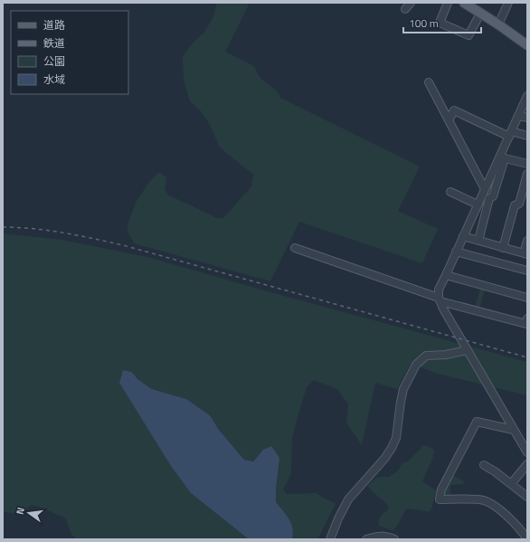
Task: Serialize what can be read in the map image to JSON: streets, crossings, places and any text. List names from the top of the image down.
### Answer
{
  "legend": [
    "道路",
    "鉄道",
    "公園",
    "水域"
  ],
  "scale_bar": "100 m",
  "north": "left"
}
